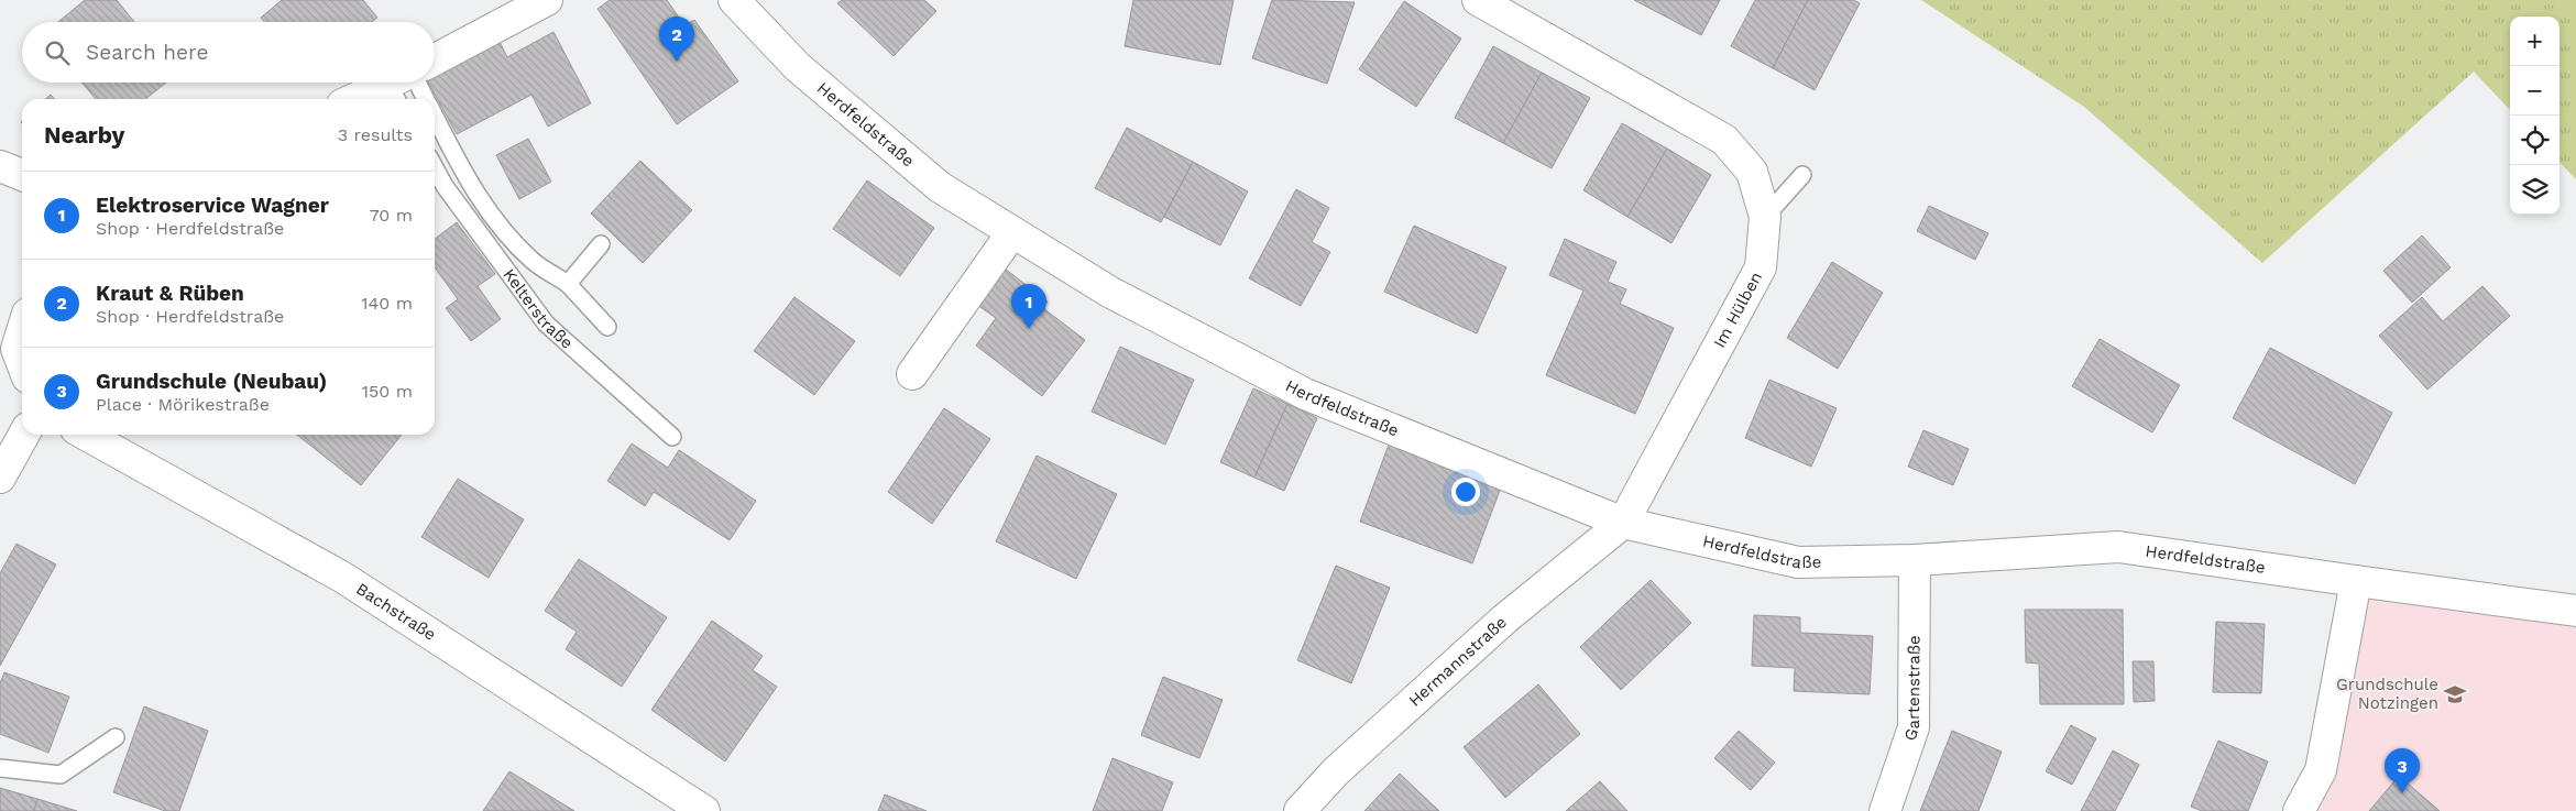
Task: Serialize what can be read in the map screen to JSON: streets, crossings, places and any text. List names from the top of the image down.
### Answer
{
  "streets": {
    "street": [
      "Herdfeldstraße",
      "Kelterstraße",
      "Im Hülben",
      "Bachstraße",
      "Hermannstraße",
      "Gartenstraße"
    ]
  },
  "crossings": [
    ["Herdfeldstraße", "Im Hülben"],
    ["Herdfeldstraße", "Hermannstraße"],
    ["Herdfeldstraße", "Gartenstraße"],
    ["Im Hülben", "Hermannstraße"]
  ],
  "places": {
    "school or university": ["Grundschule Notzingen"]
  },
  "page": {
    "map_buttons": ["+", "−"],
    "pins": ["2", "1", "3"],
    "search": "Search here",
    "heading": ["Nearby", "3 results"],
    "list": [
      {
        "mark": "1",
        "name": "Elektroservice Wagner",
        "note": "Shop · Herdfeldstraße",
        "value": "70 m"
      },
      {
        "mark": "2",
        "name": "Kraut & Rüben",
        "note": "Shop · Herdfeldstraße",
        "value": "140 m"
      },
      {
        "mark": "3",
        "name": "Grundschule (Neubau)",
        "note": "Place · Mörikestraße",
        "value": "150 m"
      }
    ]
  }
}
